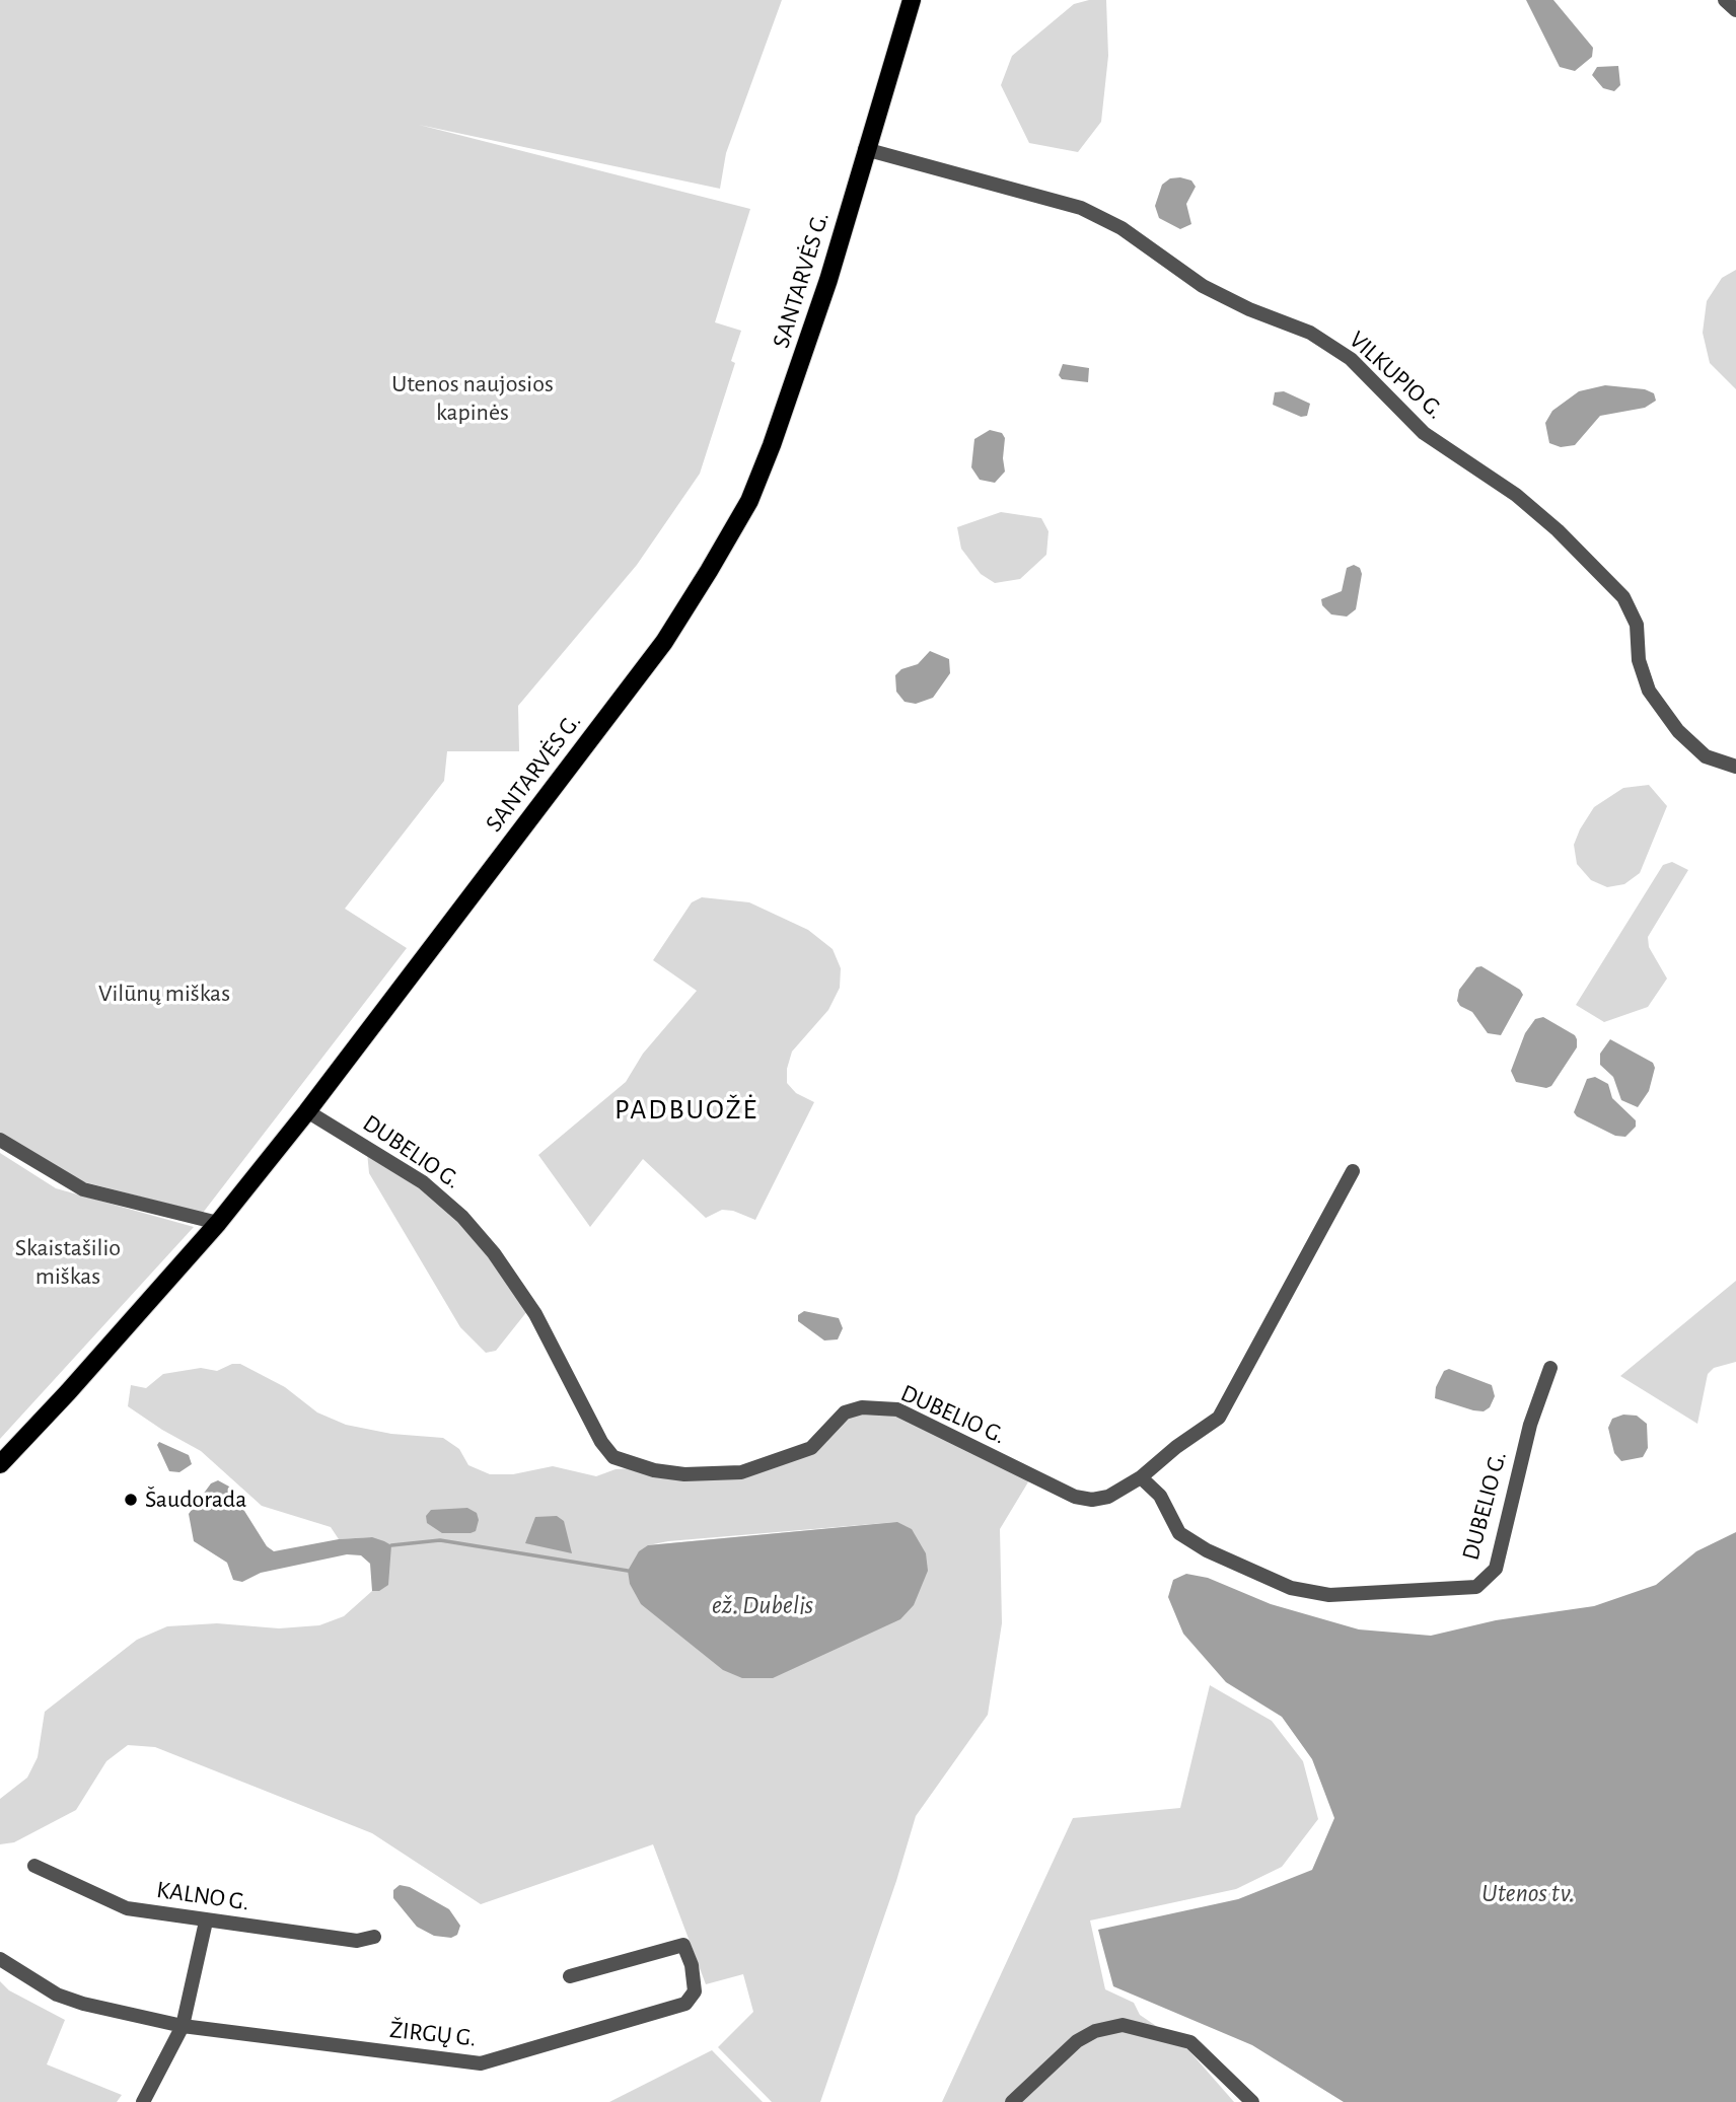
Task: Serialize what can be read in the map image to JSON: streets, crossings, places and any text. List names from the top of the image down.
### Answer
{
  "streets": {
    "main road": ["SANTARVĖS G."],
    "street": [
      "VILKUPIO G.",
      "DUBELIO G.",
      "KALNO G.",
      "ŽIRGŲ G."
    ]
  },
  "crossings": [
    ["SANTARVĖS G.", "VILKUPIO G."],
    ["SANTARVĖS G.", "DUBELIO G."]
  ],
  "districts": ["PADBUOŽĖ"],
  "water": ["ež. Dubelis", "Utenos tv."],
  "parks": ["Utenos naujosios kapinės", "Vilūnų miškas", "Skaistašilio miškas"],
  "places": ["Šaudorada"]
}
